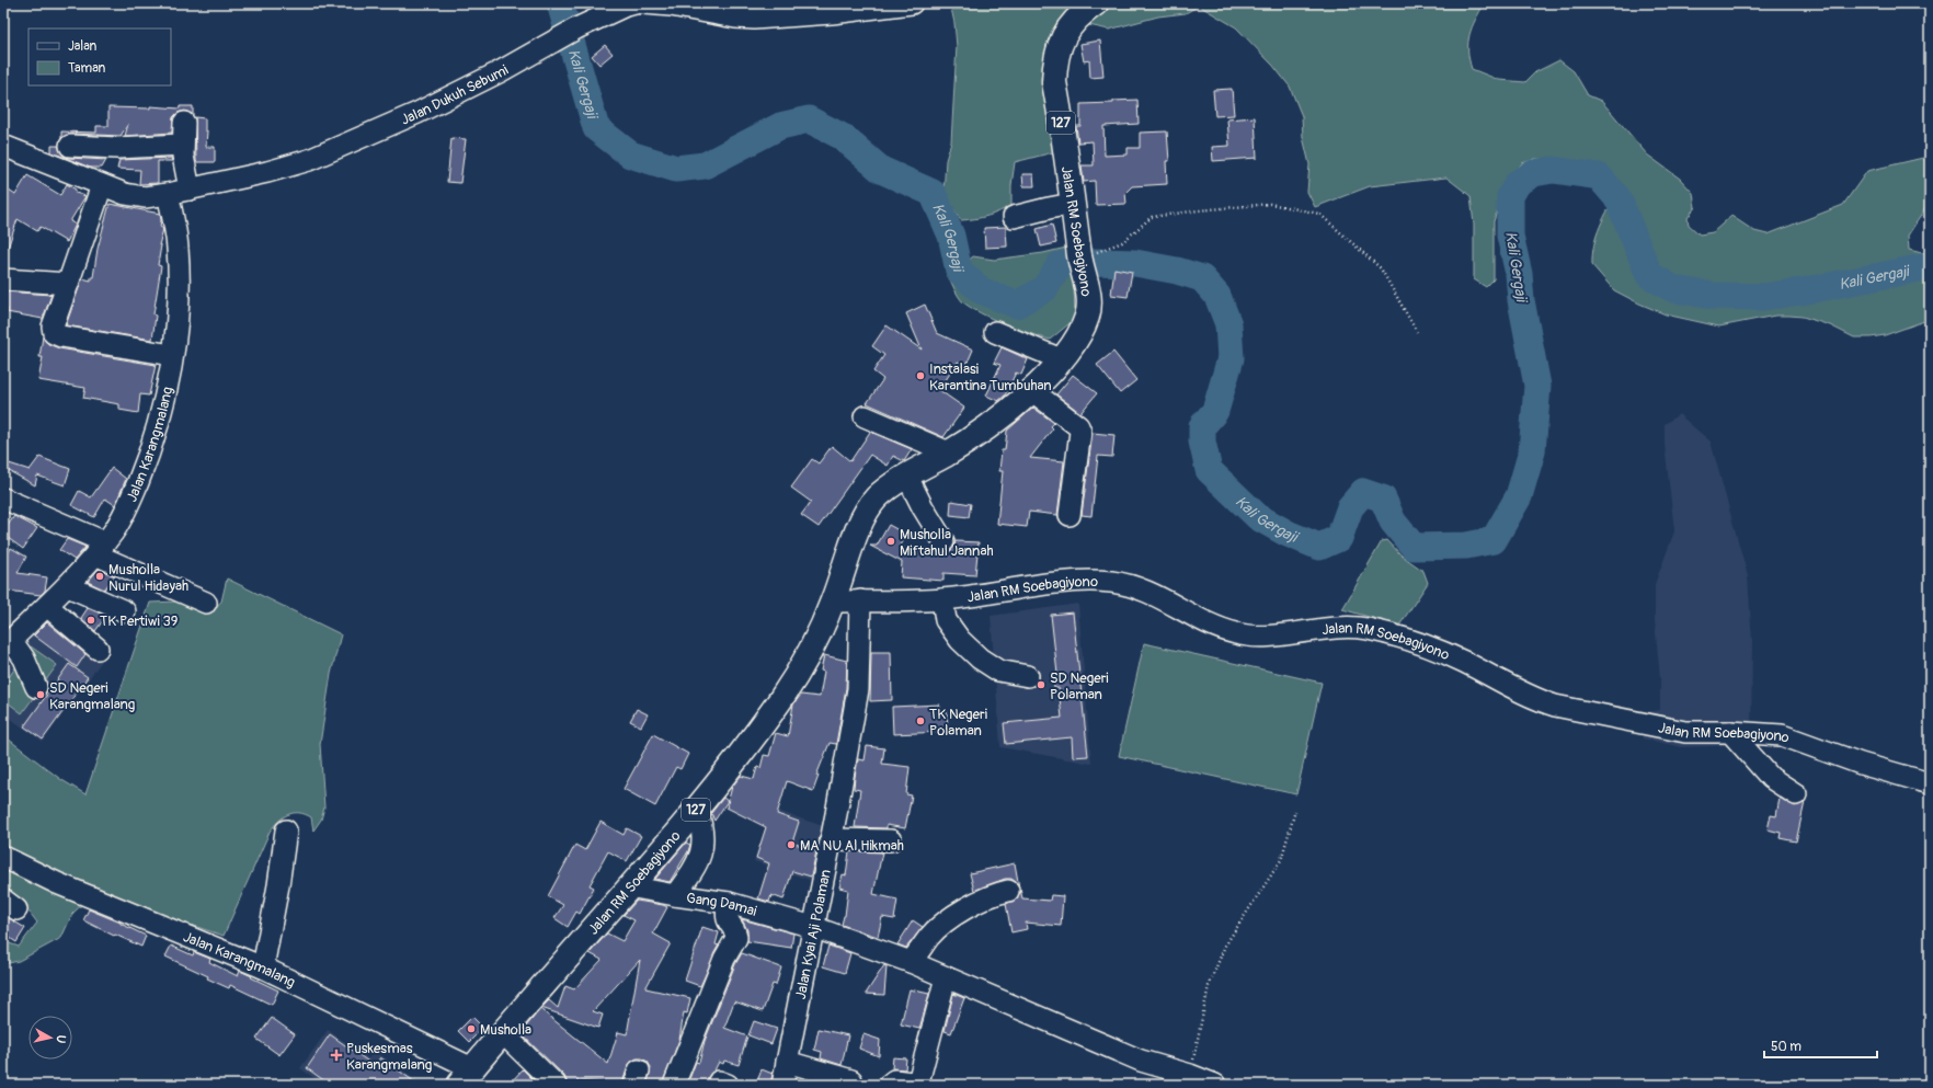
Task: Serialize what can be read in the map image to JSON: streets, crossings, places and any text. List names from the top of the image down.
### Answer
{
  "streets": {
    "main road": ["127", "Jalan RM Soebagiyono"],
    "street": [
      "Jalan Dukuh Sebumi",
      "Jalan Karangmalang",
      "Gang Damai",
      "Jalan Kyai Aji Polaman"
    ]
  },
  "crossings": [
    ["Jalan RM Soebagiyono", "Jalan Karangmalang"],
    ["Jalan RM Soebagiyono", "Gang Damai"],
    ["Jalan RM Soebagiyono", "Jalan Kyai Aji Polaman"],
    ["Gang Damai", "Jalan Kyai Aji Polaman"]
  ],
  "water": ["Kali Gergaji"],
  "places": {
    "other": [
      "Instalasi Karantina Tumbuhan",
      "Musholla Miftahul Jannah",
      "Musholla Nurul Hidayah",
      "TK Pertiwi 39",
      "SD Negeri Polaman",
      "SD Negeri Karangmalang",
      "TK Negeri Polaman",
      "MA NU Al Hikmah",
      "Musholla"
    ],
    "health": ["Puskesmas Karangmalang"]
  },
  "legend": ["Jalan", "Taman"],
  "scale_bar": "50 m",
  "north": "right"
}
